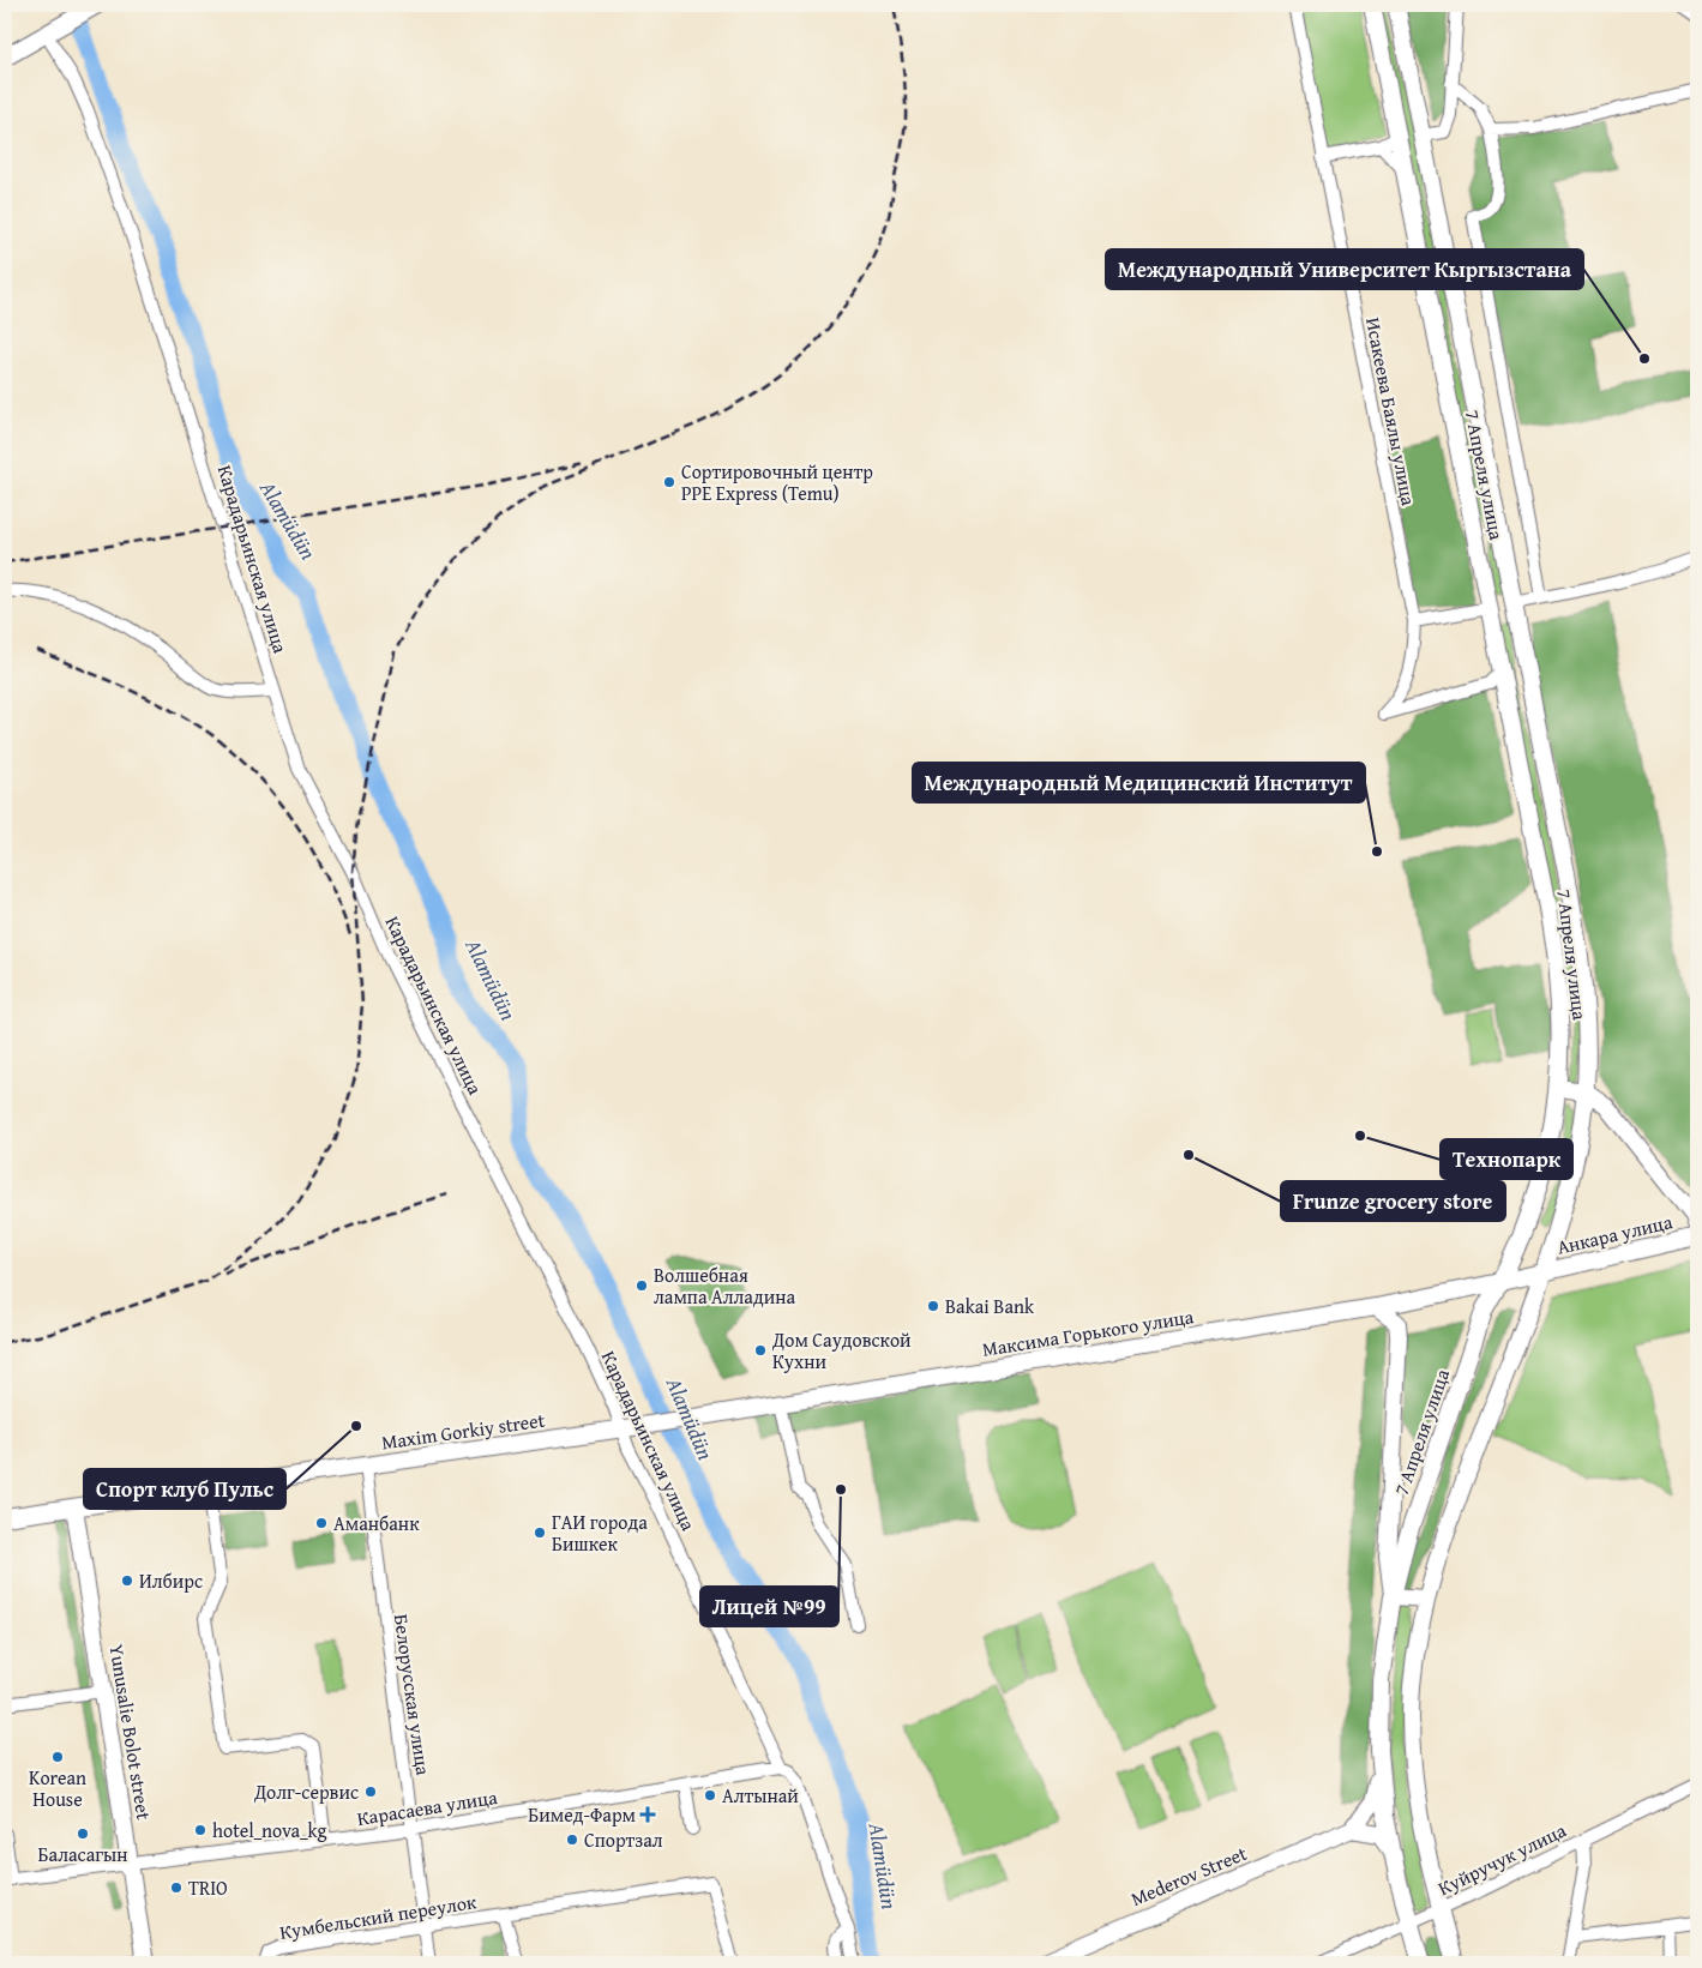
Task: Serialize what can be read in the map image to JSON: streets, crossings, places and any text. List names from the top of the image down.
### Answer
{
  "streets": {
    "main road": [
      "7 Апреля улица",
      "Анкара улица",
      "Максима Горького улица",
      "Maxim Gorkiy street",
      "Yunusalie Bolot street",
      "Mederov Street"
    ],
    "street": [
      "Исакеева Баялы улица",
      "Карадарьинская улица",
      "Белорусская улица",
      "Карасаева улица",
      "Куйручук улица",
      "Кумбельский переулок"
    ]
  },
  "crossings": [
    ["Исакеева Баялы улица", "7 Апреля улица"],
    ["7 Апреля улица", "Анкара улица"],
    ["7 Апреля улица", "Максима Горького улица"],
    ["7 Апреля улица", "Куйручук улица"],
    ["7 Апреля улица", "Mederov Street"],
    ["Карадарьинская улица", "Maxim Gorkiy street"],
    ["Карадарьинская улица", "Карасаева улица"],
    ["Анкара улица", "Максима Горького улица"],
    ["Максима Горького улица", "Maxim Gorkiy street"],
    ["Maxim Gorkiy street", "Белорусская улица"],
    ["Maxim Gorkiy street", "Yunusalie Bolot street"],
    ["Белорусская улица", "Карасаева улица"],
    ["Белорусская улица", "Кумбельский переулок"],
    ["Yunusalie Bolot street", "Карасаева улица"]
  ],
  "water": ["Alamüdün"],
  "places": {
    "other": [
      "Международный Университет Кыргызстана",
      "Сортировочный центр PPE Express (Temu)",
      "Международный Медицинский Институт",
      "Технопарк",
      "Frunze grocery store",
      "Волшебная лампа Алладина",
      "Bakai Bank",
      "Дом Саудовской Кухни",
      "Спорт клуб Пульс",
      "Лицей №99",
      "Аманбанк",
      "ГАИ города Бишкек",
      "Илбирс",
      "Korean House",
      "Долг-сервис",
      "Алтынай",
      "hotel_nova_kg",
      "Баласагын",
      "Спортзал",
      "TRIO"
    ],
    "health": ["Бимед-Фарм"]
  }
}
